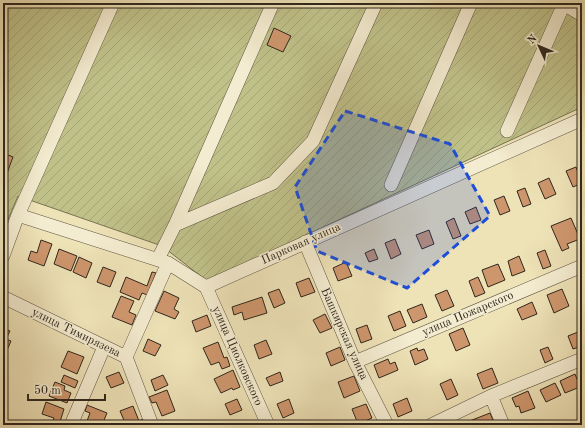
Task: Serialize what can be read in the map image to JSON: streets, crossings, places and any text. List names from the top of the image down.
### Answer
{
  "streets": {
    "street": [
      "Парковая улица",
      "улица Пожарского",
      "улица Тимирязева",
      "Башкирская улица",
      "улица Циолковского"
    ]
  },
  "crossings": [
    ["Парковая улица", "Башкирская улица"],
    ["Парковая улица", "улица Циолковского"],
    ["улица Пожарского", "Башкирская улица"]
  ],
  "scale_bar": "50 m",
  "north": "top left"
}
